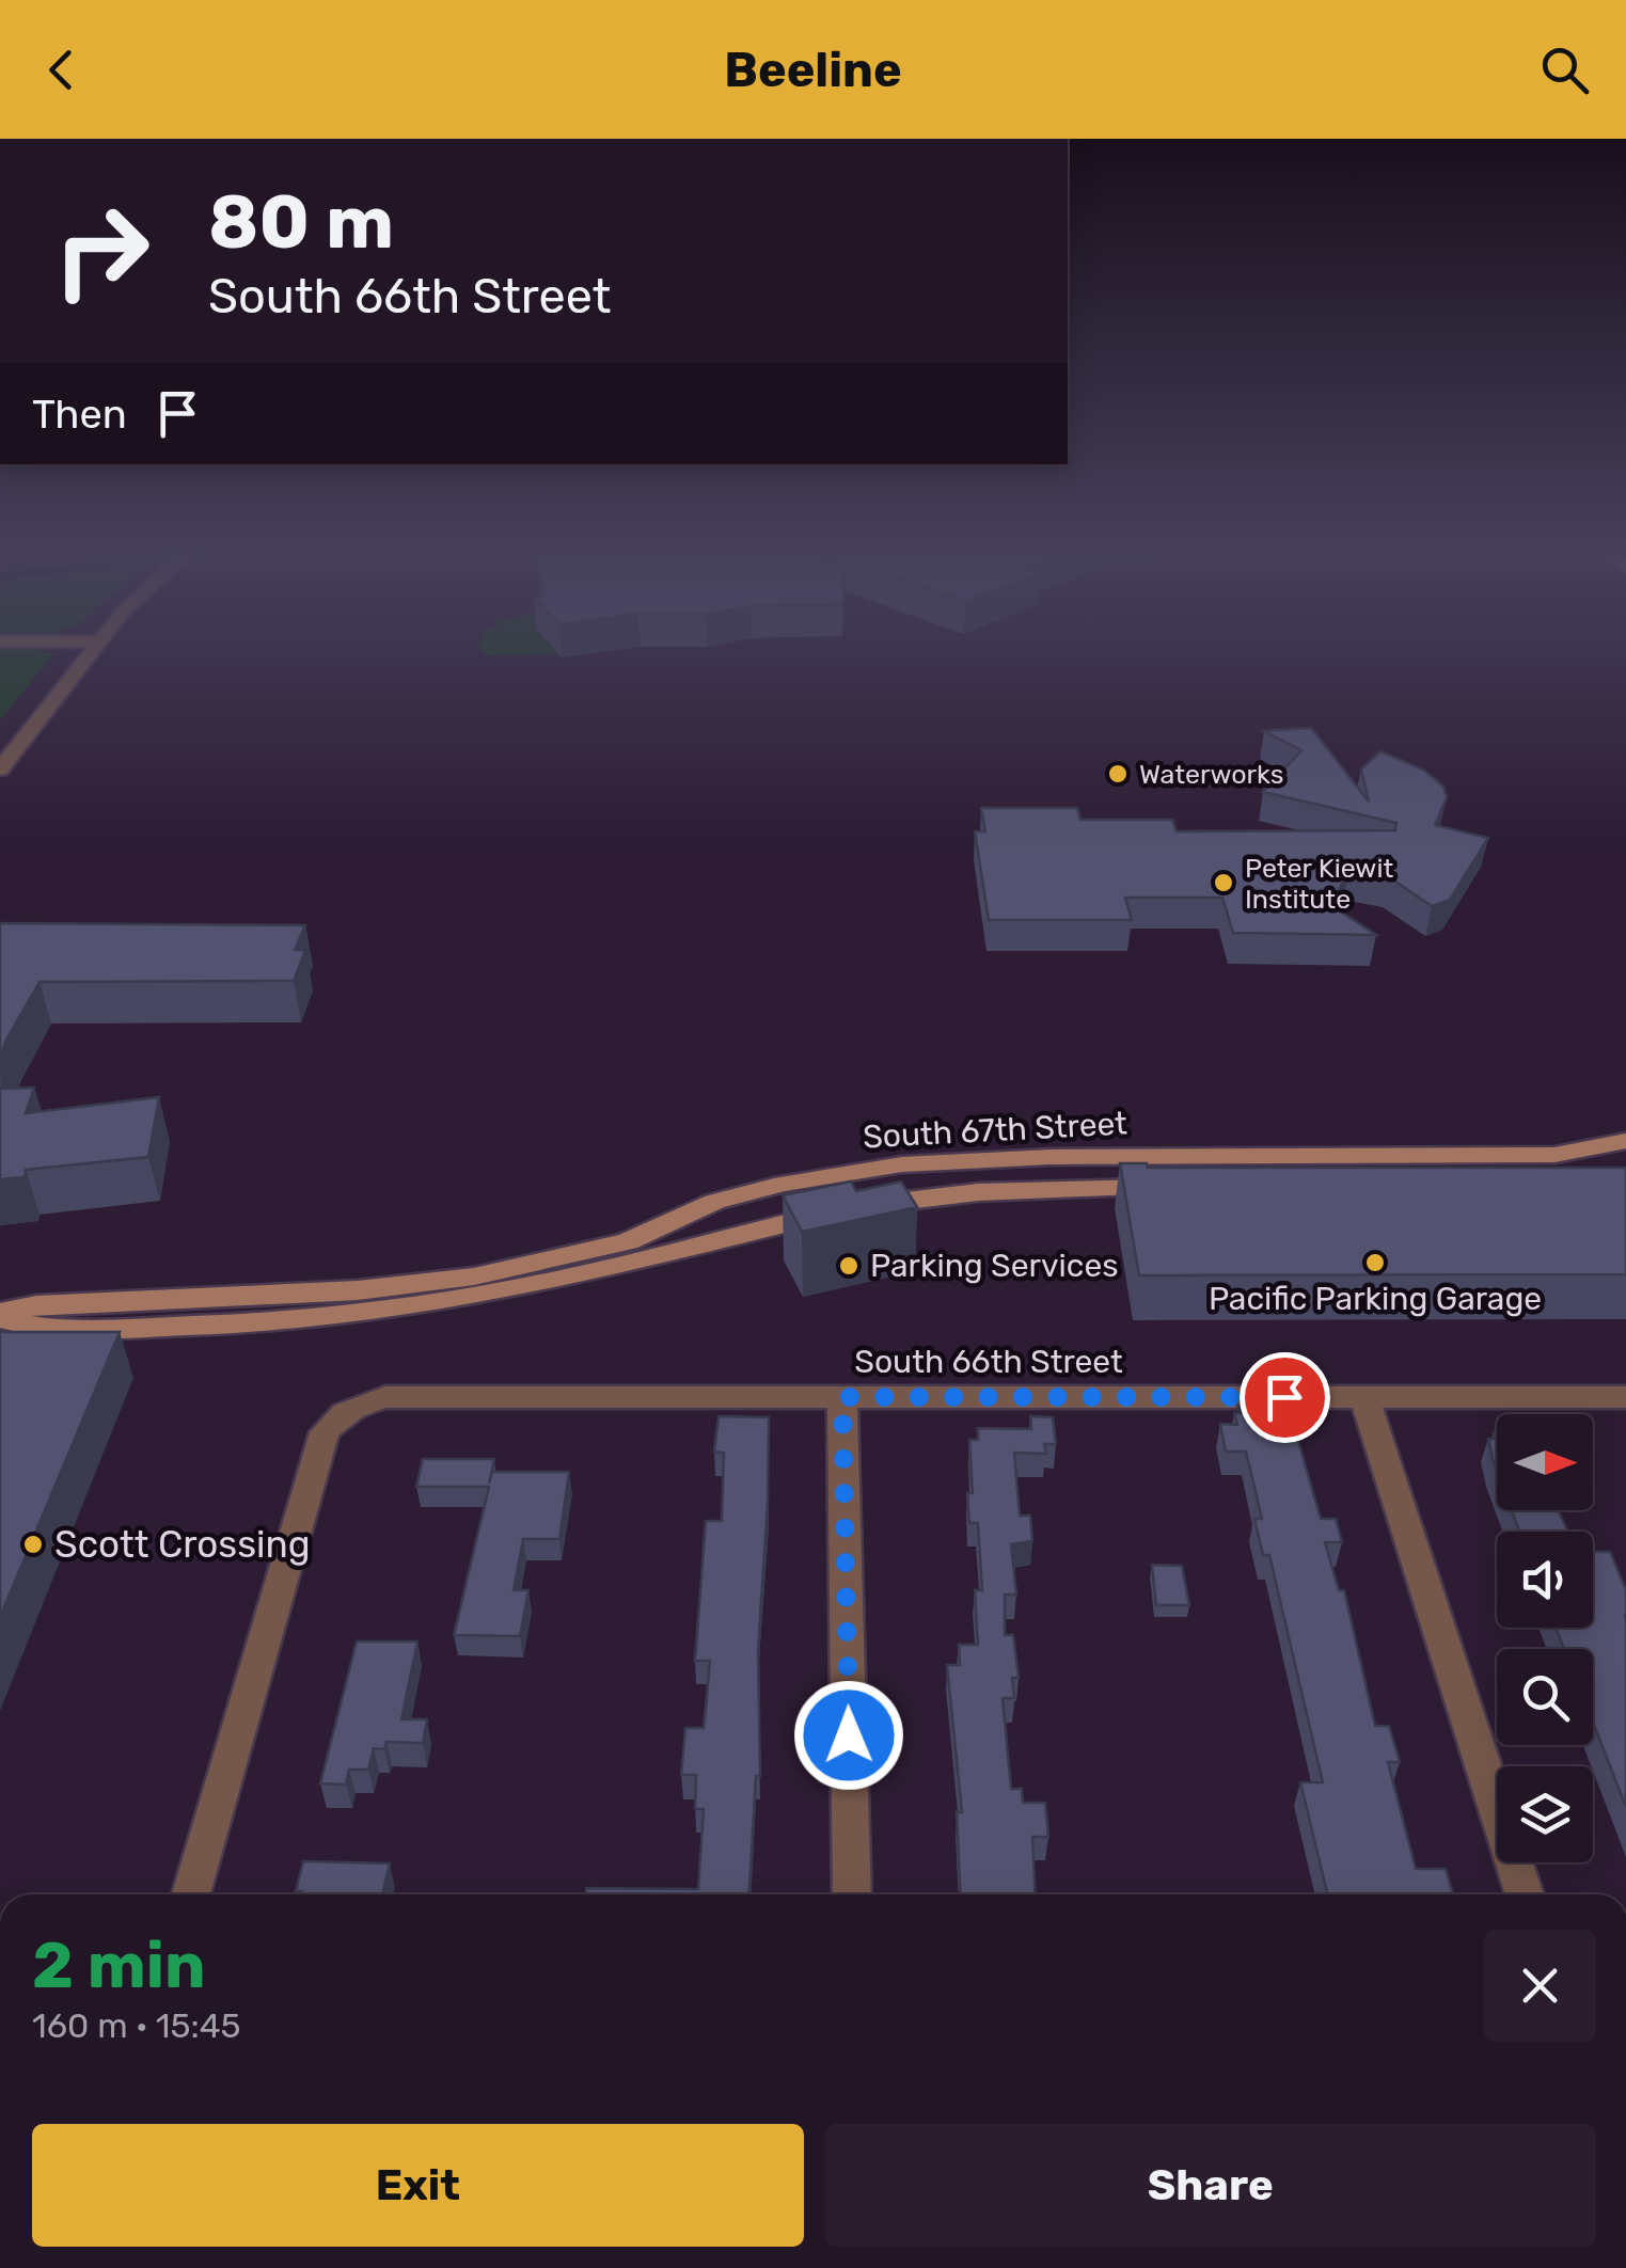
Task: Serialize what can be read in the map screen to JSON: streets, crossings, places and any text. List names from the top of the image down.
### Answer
{
  "streets": {
    "main road": ["South 67th Street"],
    "street": ["South 66th Street"]
  },
  "places": [
    "Waterworks",
    "Peter Kiewit Institute",
    "Pacific Parking Garage",
    "Parking Services",
    "Scott Crossing"
  ],
  "north": "right",
  "page": {
    "header": "Beeline",
    "turn": ["80 m", "South 66th Street"],
    "then": "Then",
    "heading": ["2 min", "160 m · 15:45"],
    "buttons": ["Exit", "Share"]
  }
}
